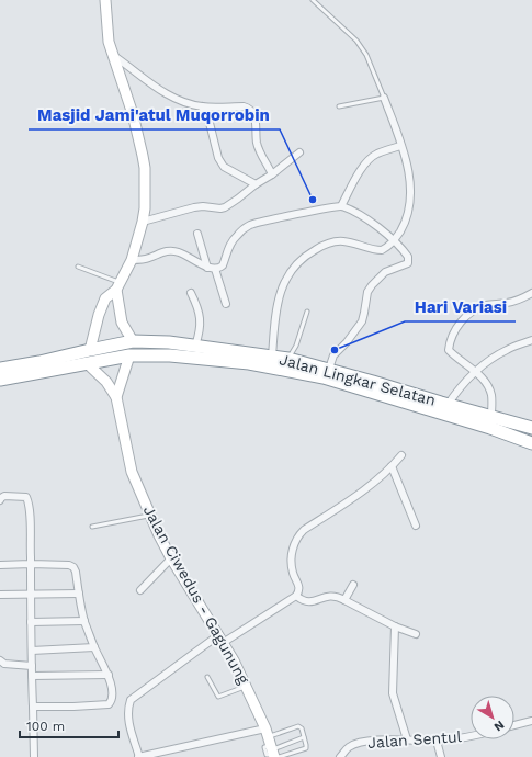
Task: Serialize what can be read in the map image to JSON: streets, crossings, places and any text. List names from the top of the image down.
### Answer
{
  "streets": {
    "highway": ["Jalan Lingkar Selatan"],
    "street": ["Jalan Ciwedus - Gagunung", "Jalan Sentul"]
  },
  "crossings": [
    ["Jalan Lingkar Selatan", "Jalan Ciwedus - Gagunung"]
  ],
  "places": ["Masjid Jami'atul Muqorrobin", "Hari Variasi"],
  "scale_bar": "100 m",
  "north": "bottom right"
}
